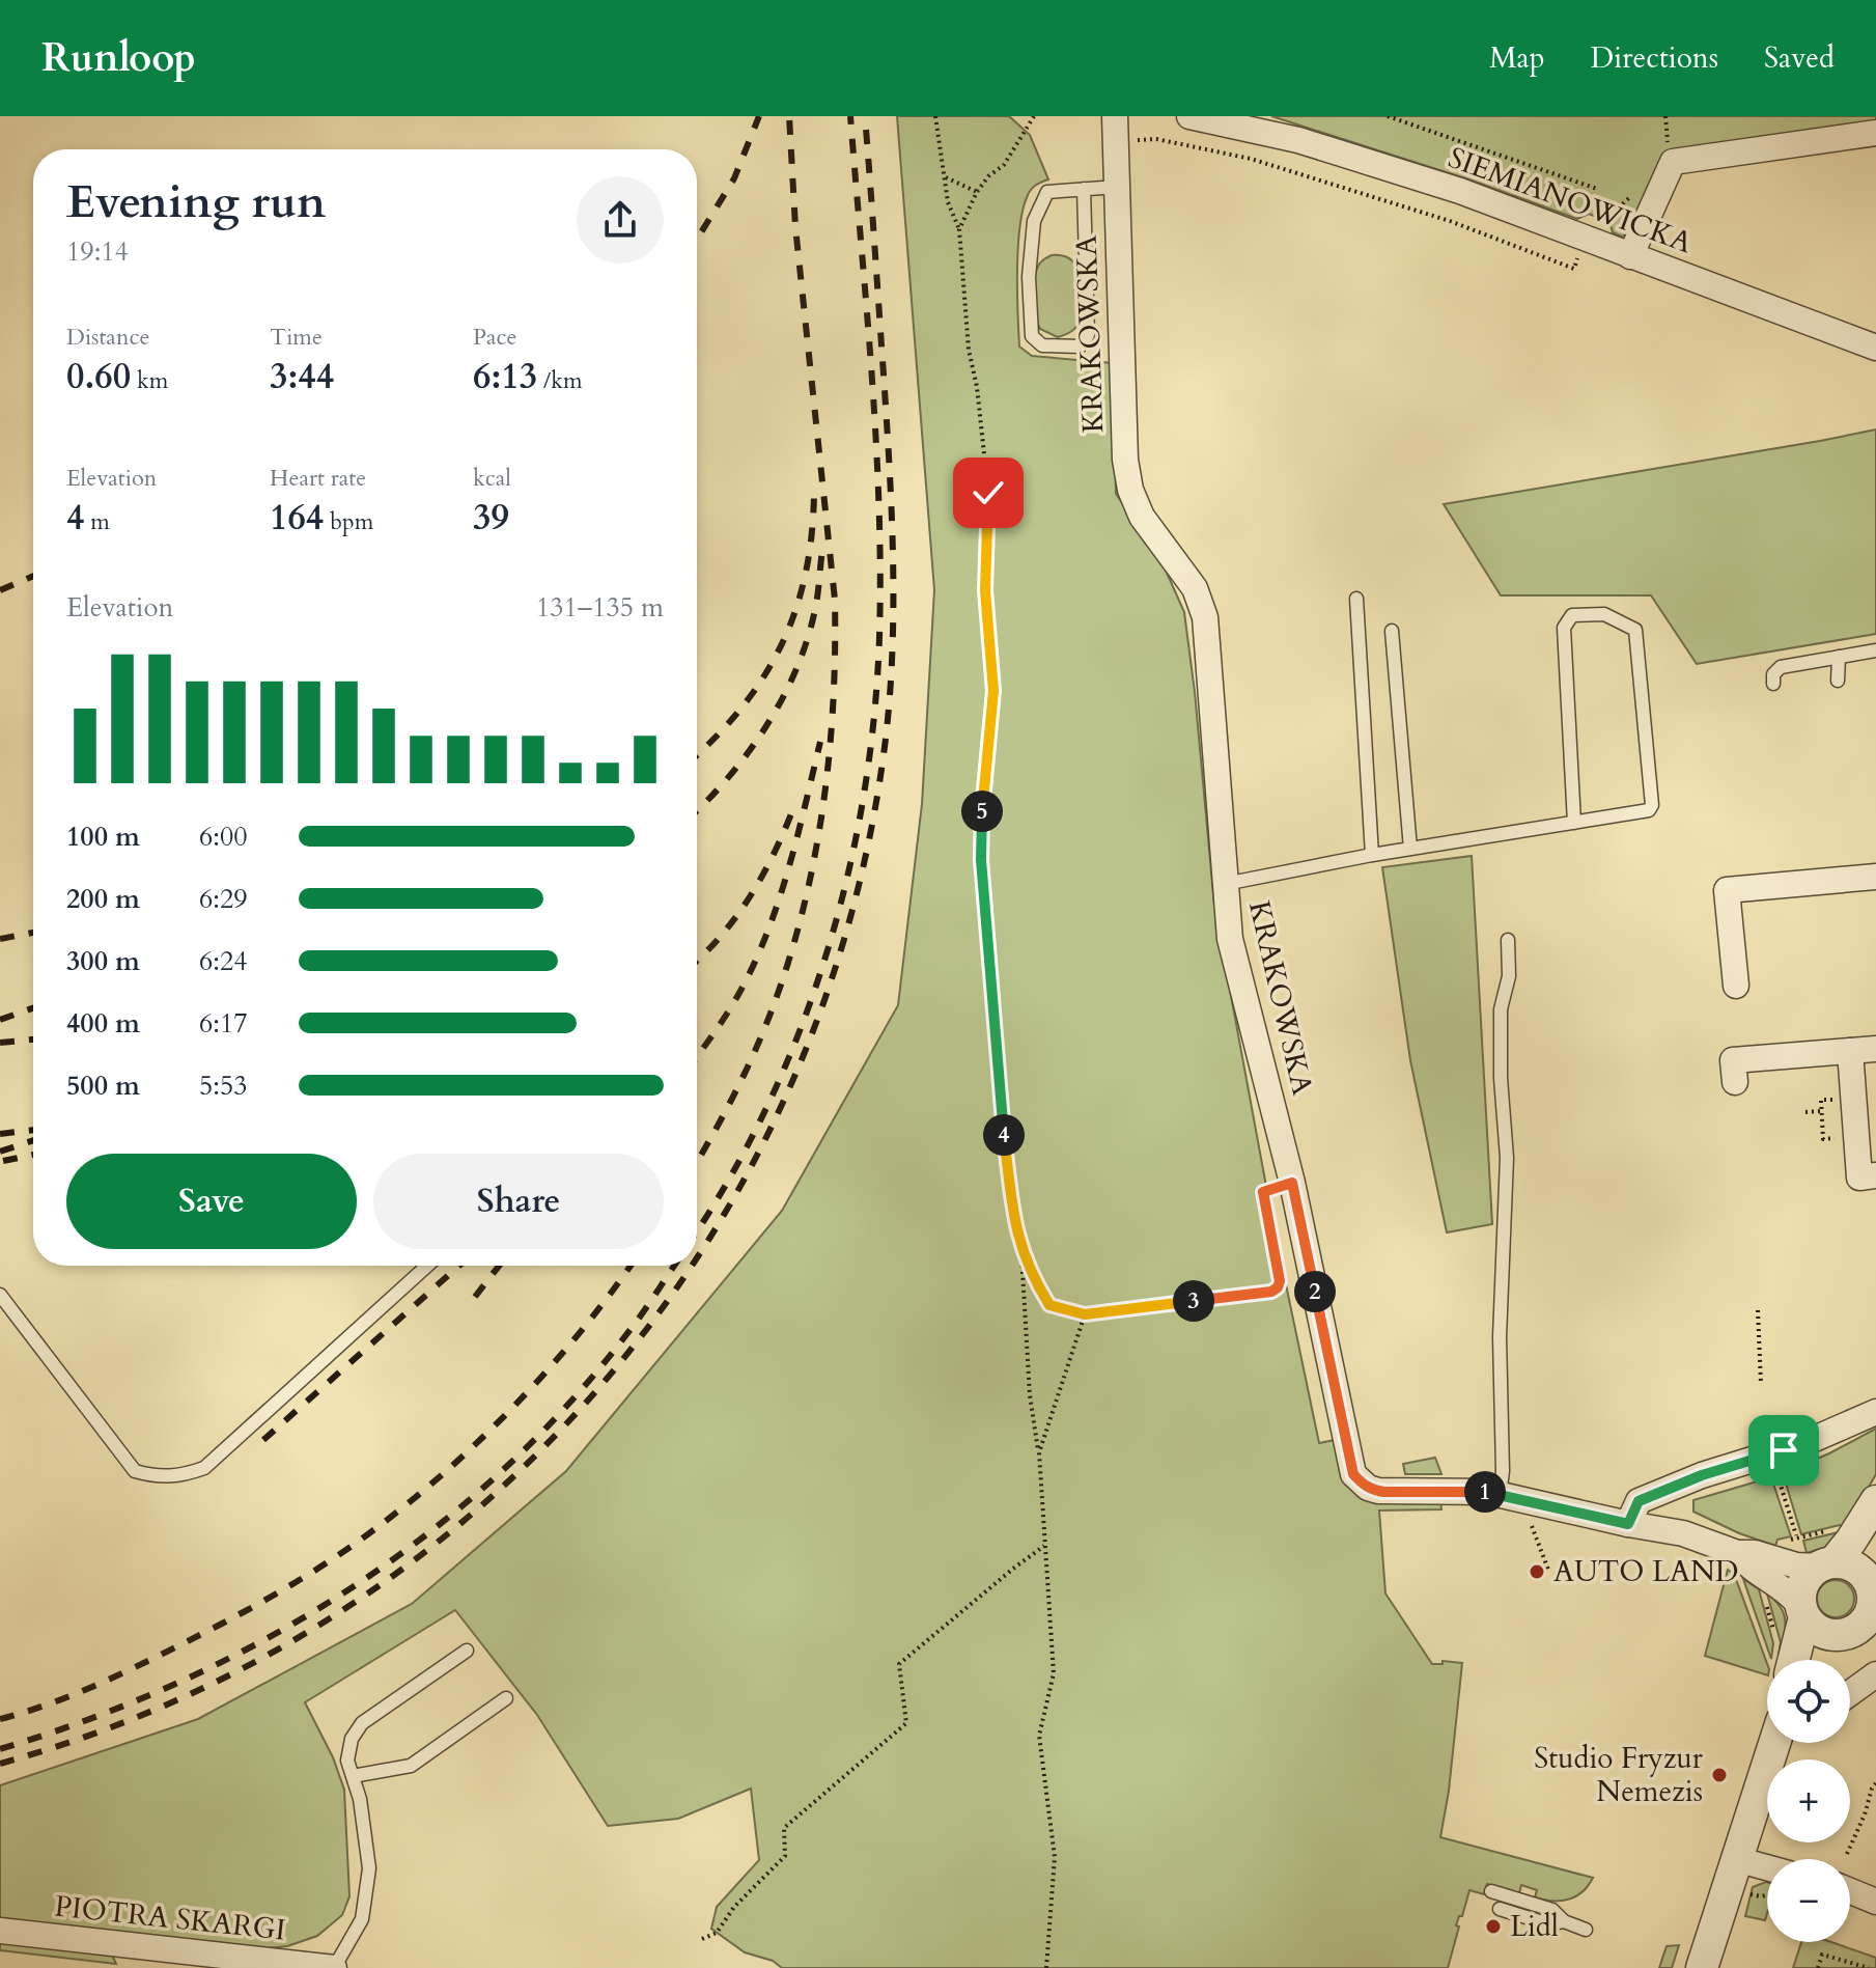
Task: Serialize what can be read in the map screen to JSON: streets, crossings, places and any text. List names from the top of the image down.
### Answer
{
  "streets": {
    "street": ["SIEMIANOWICKA", "KRAKOWSKA", "PIOTRA SKARGI"]
  },
  "places": ["AUTO LAND", "Studio Fryzur Nemezis", "Lidl"],
  "page": {
    "header": "Runloop",
    "nav": ["Map", "Directions", "Saved"],
    "heading": ["Evening run", "19:14"],
    "stats": [
      ["Distance", "0.60 km"],
      ["Time", "3:44"],
      ["Pace", "6:13 /km"],
      ["Elevation", "4 m"],
      ["Heart rate", "164 bpm"],
      ["kcal", "39"]
    ],
    "chart": ["Elevation", "131–135 m"],
    "pins": [
      "5",
      "4",
      "2",
      "3",
      "1"
    ],
    "list": [
      {
        "name": "100 m",
        "note": "6:00"
      },
      {
        "name": "200 m",
        "note": "6:29"
      },
      {
        "name": "300 m",
        "note": "6:24"
      },
      {
        "name": "400 m",
        "note": "6:17"
      },
      {
        "name": "500 m",
        "note": "5:53"
      }
    ],
    "buttons": ["Save", "Share"],
    "map_buttons": ["+", "−"]
  }
}
